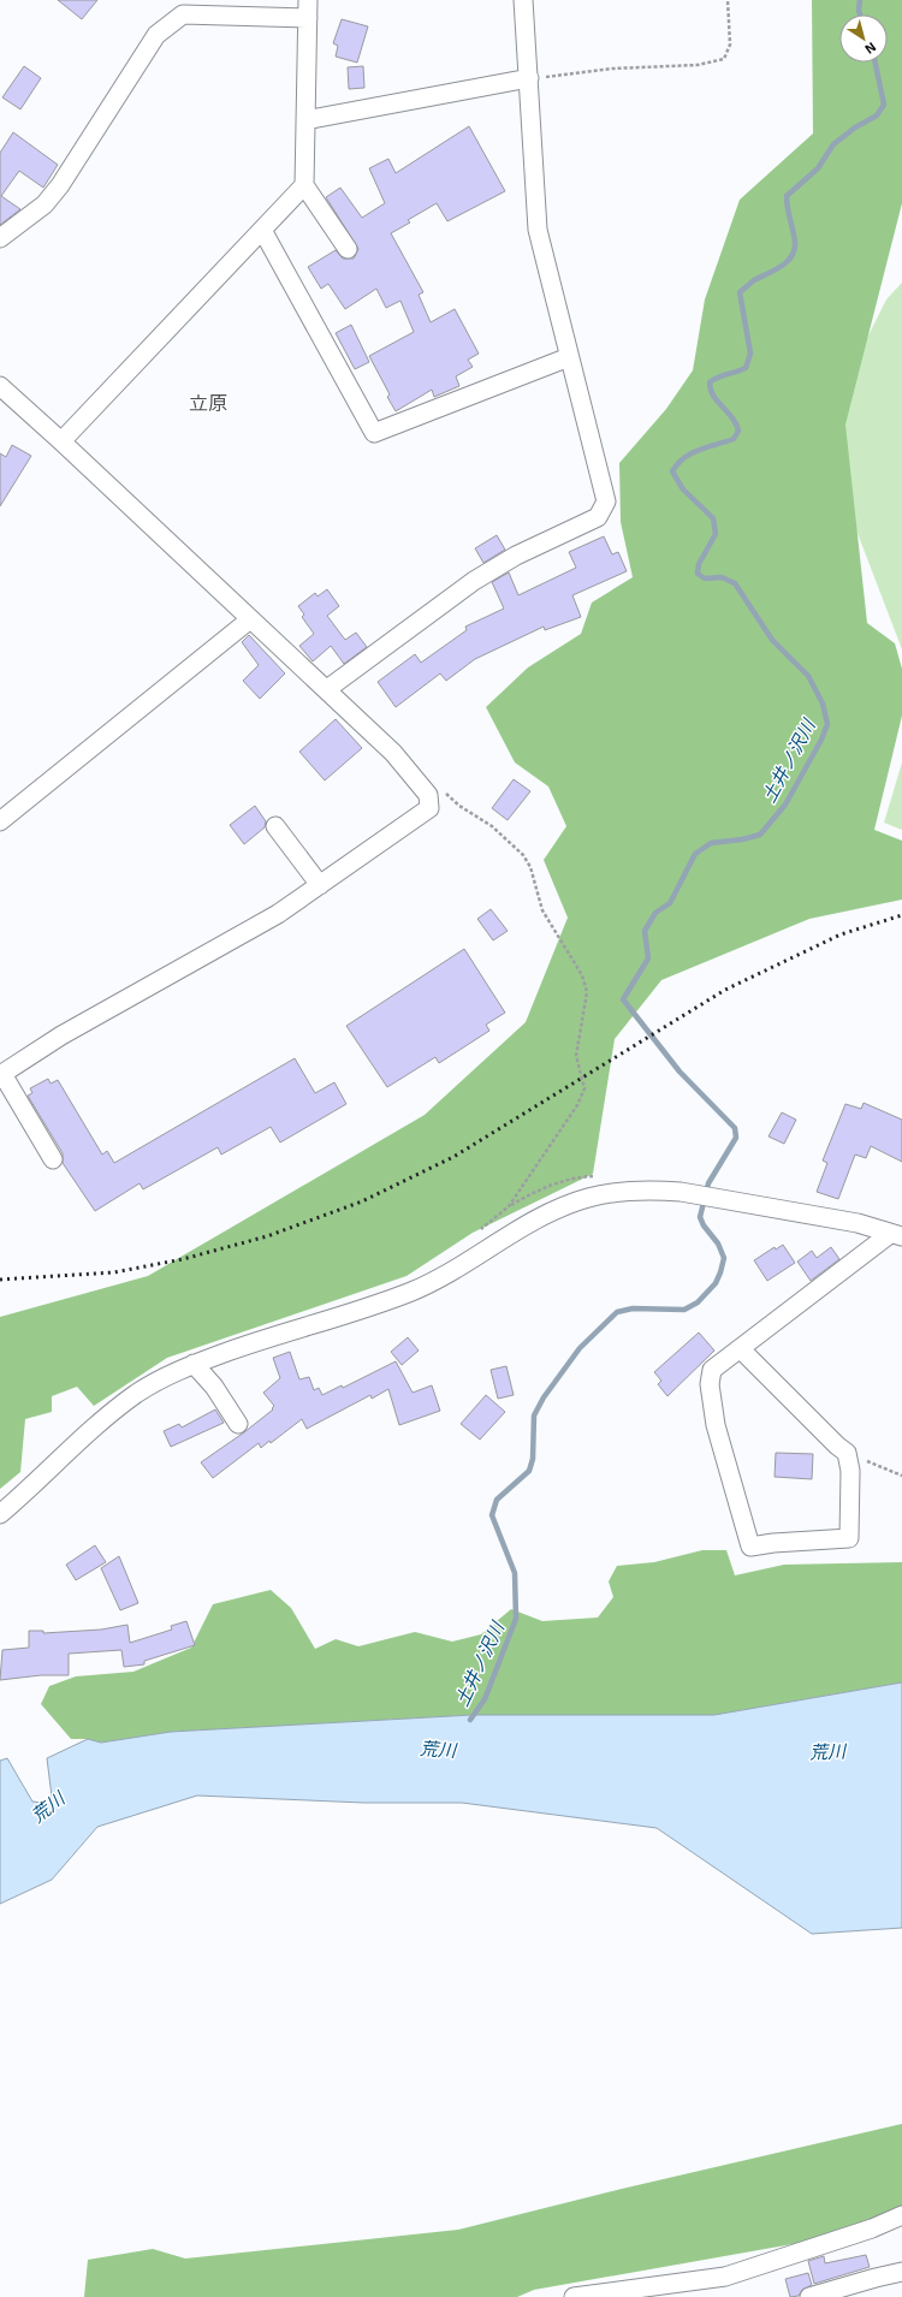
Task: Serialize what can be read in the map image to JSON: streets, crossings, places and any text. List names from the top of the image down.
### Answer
{
  "districts": ["立原"],
  "water": ["土井ノ沢川", "荒川"],
  "north": "bottom right"
}
